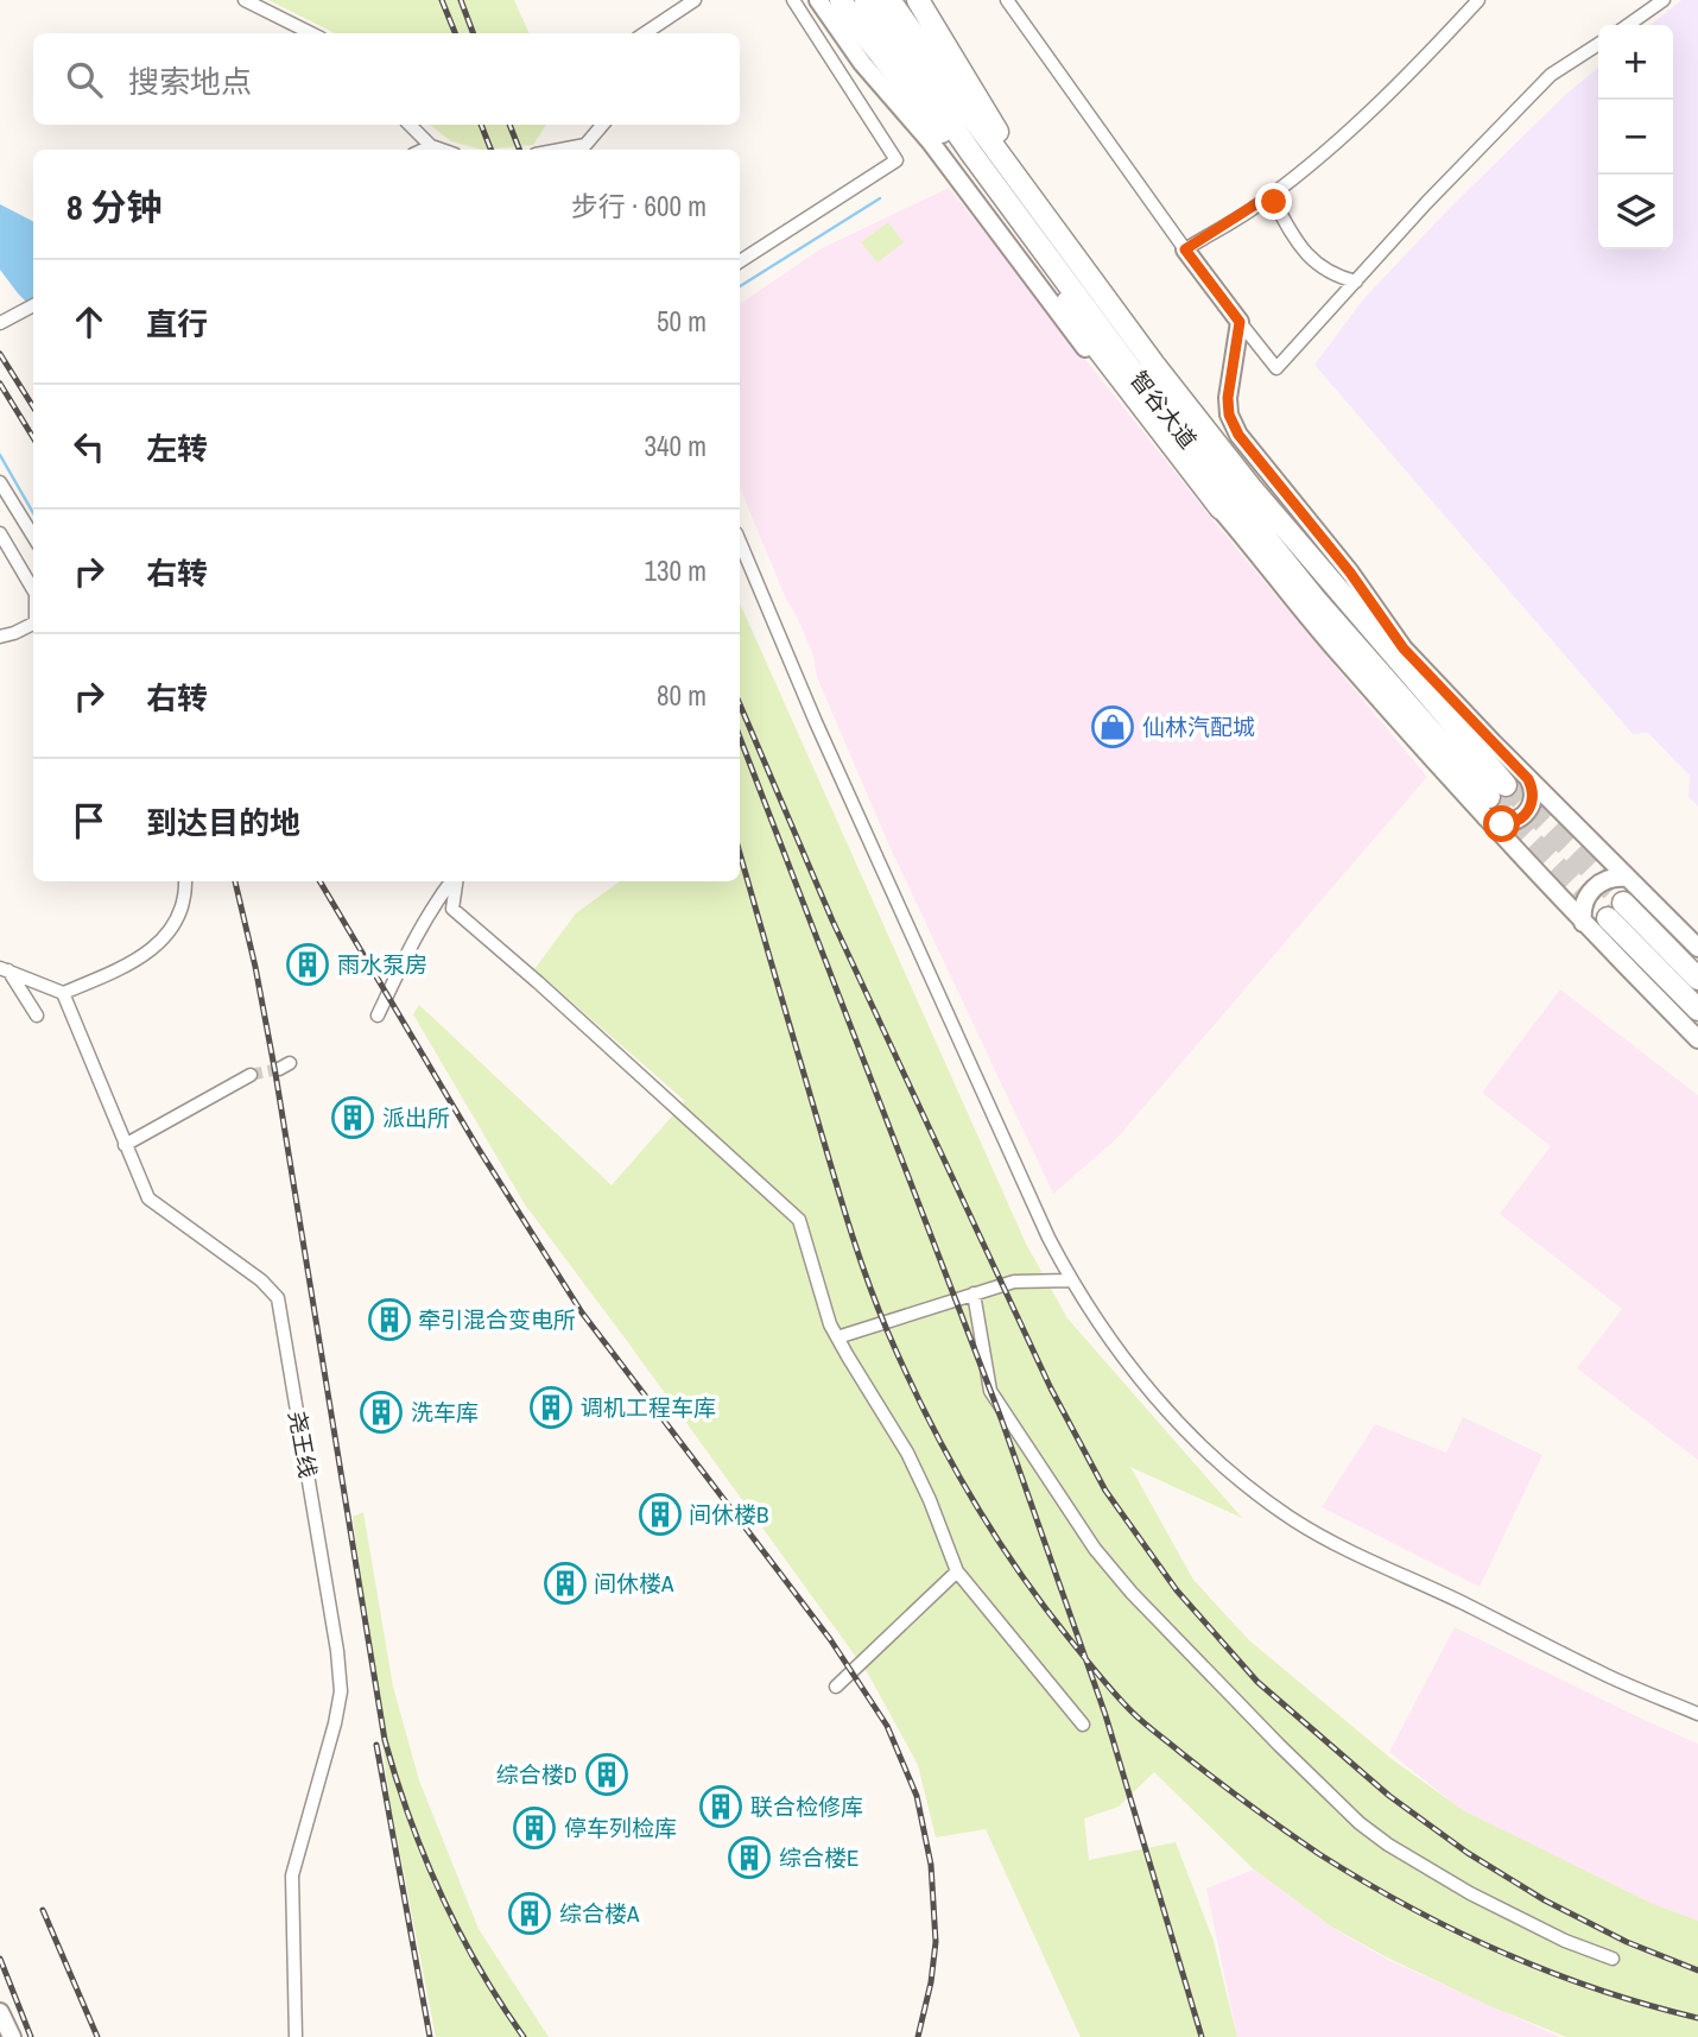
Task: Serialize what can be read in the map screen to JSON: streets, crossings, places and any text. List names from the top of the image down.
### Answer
{
  "streets": {
    "highway": ["智谷大道"],
    "street": ["尧王线"]
  },
  "places": {
    "shop": ["仙林汽配城"],
    "building": [
      "雨水泵房",
      "派出所",
      "牵引混合变电所",
      "调机工程车库",
      "洗车库",
      "间休楼B",
      "间休楼A",
      "综合楼D",
      "联合检修库",
      "停车列检库",
      "综合楼E",
      "综合楼A"
    ]
  },
  "page": {
    "map_buttons": ["+", "−"],
    "search": "搜索地点",
    "heading": ["8 分钟", "步行 · 600 m"],
    "list": [
      ["直行", "50 m"],
      ["左转", "340 m"],
      ["右转", "130 m"],
      ["右转", "80 m"],
      "到达目的地"
    ]
  }
}
